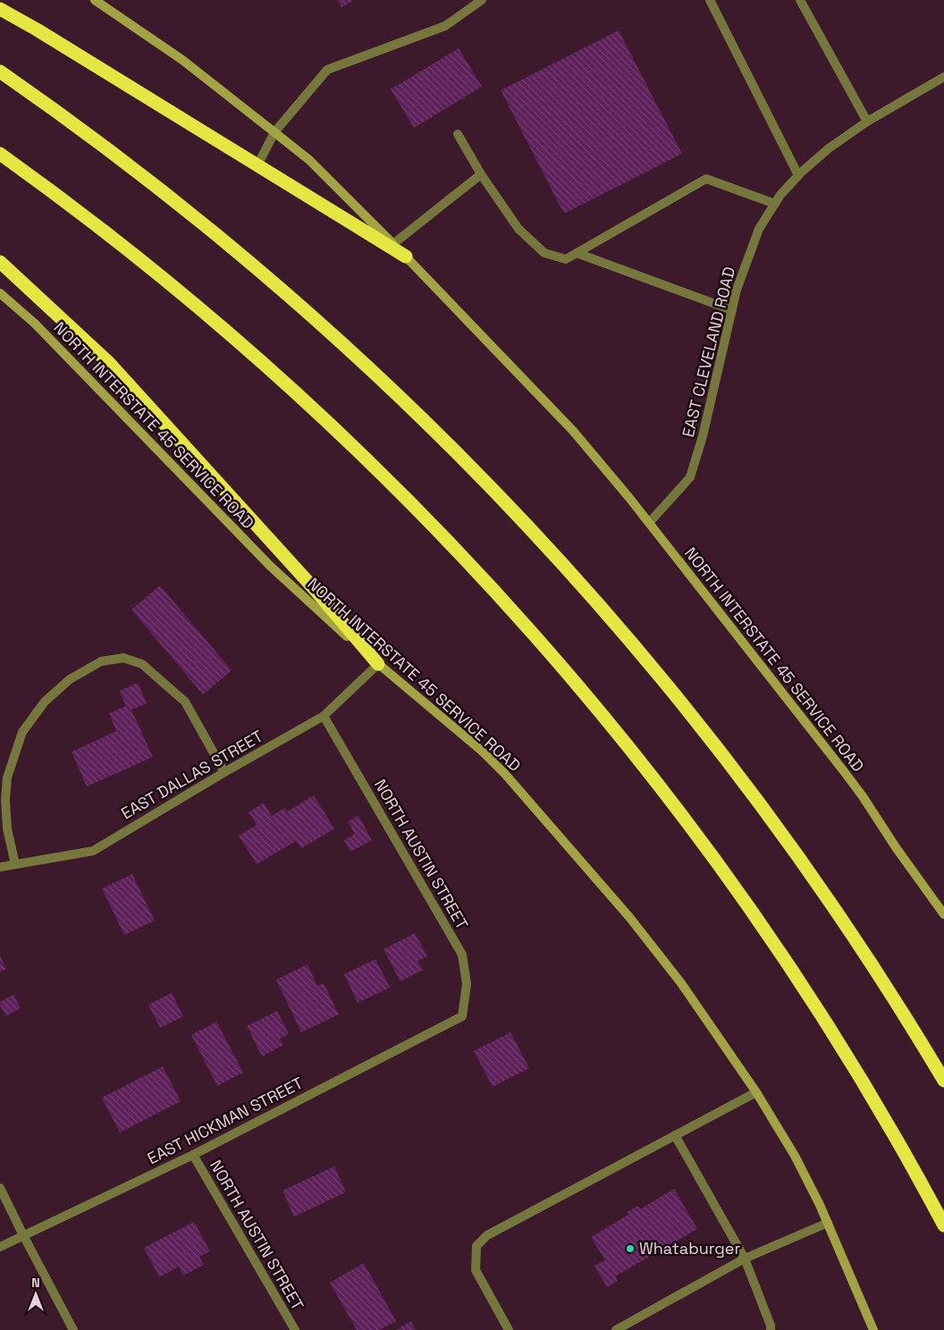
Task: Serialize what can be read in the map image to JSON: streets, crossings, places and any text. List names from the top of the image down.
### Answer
{
  "streets": {
    "main road": ["NORTH INTERSTATE 45 SERVICE ROAD"],
    "street": [
      "EAST CLEVELAND ROAD",
      "EAST DALLAS STREET",
      "NORTH AUSTIN STREET",
      "EAST HICKMAN STREET"
    ]
  },
  "crossings": [
    ["EAST CLEVELAND ROAD", "NORTH INTERSTATE 45 SERVICE ROAD"],
    ["NORTH INTERSTATE 45 SERVICE ROAD", "EAST DALLAS STREET"],
    ["EAST DALLAS STREET", "NORTH AUSTIN STREET"],
    ["NORTH AUSTIN STREET", "EAST HICKMAN STREET"]
  ],
  "places": ["Whataburger"],
  "north": "top"
}
